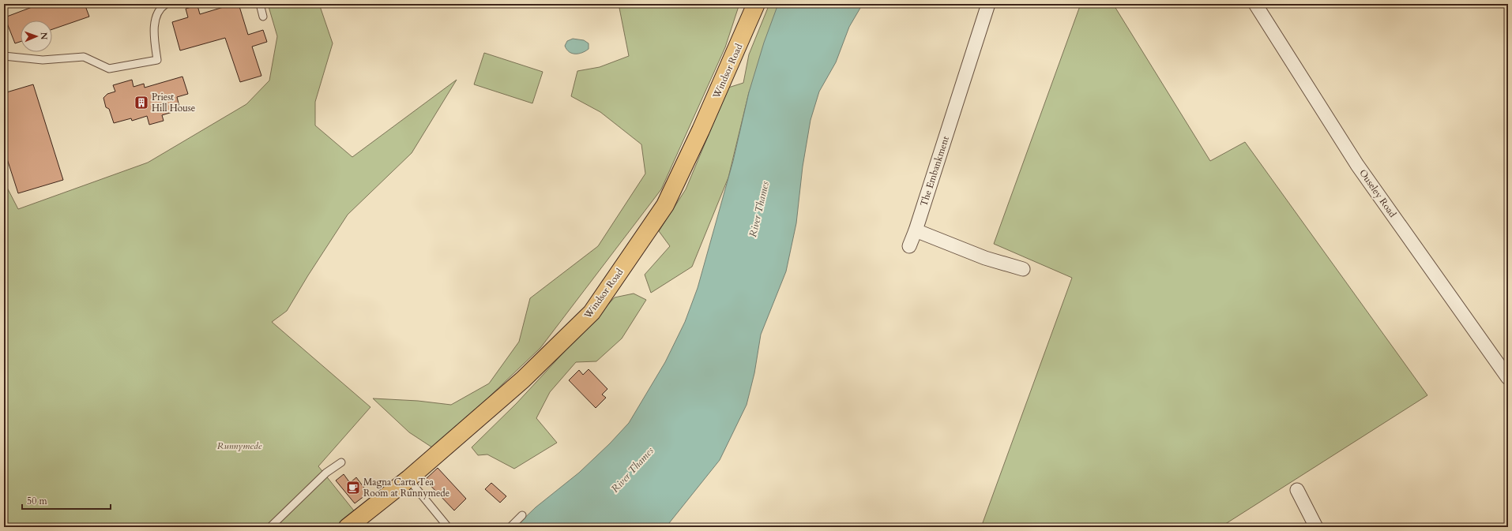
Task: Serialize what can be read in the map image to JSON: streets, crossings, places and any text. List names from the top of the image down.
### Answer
{
  "streets": {
    "main road": ["Windsor Road"],
    "street": ["The Embankment", "Ouseley Road"]
  },
  "water": ["River Thames"],
  "parks": ["Runnymede"],
  "places": {
    "building": ["Priest Hill House"],
    "cafe": ["Magna Carta Tea Room at Runnymede"]
  },
  "scale_bar": "50 m",
  "north": "right"
}
